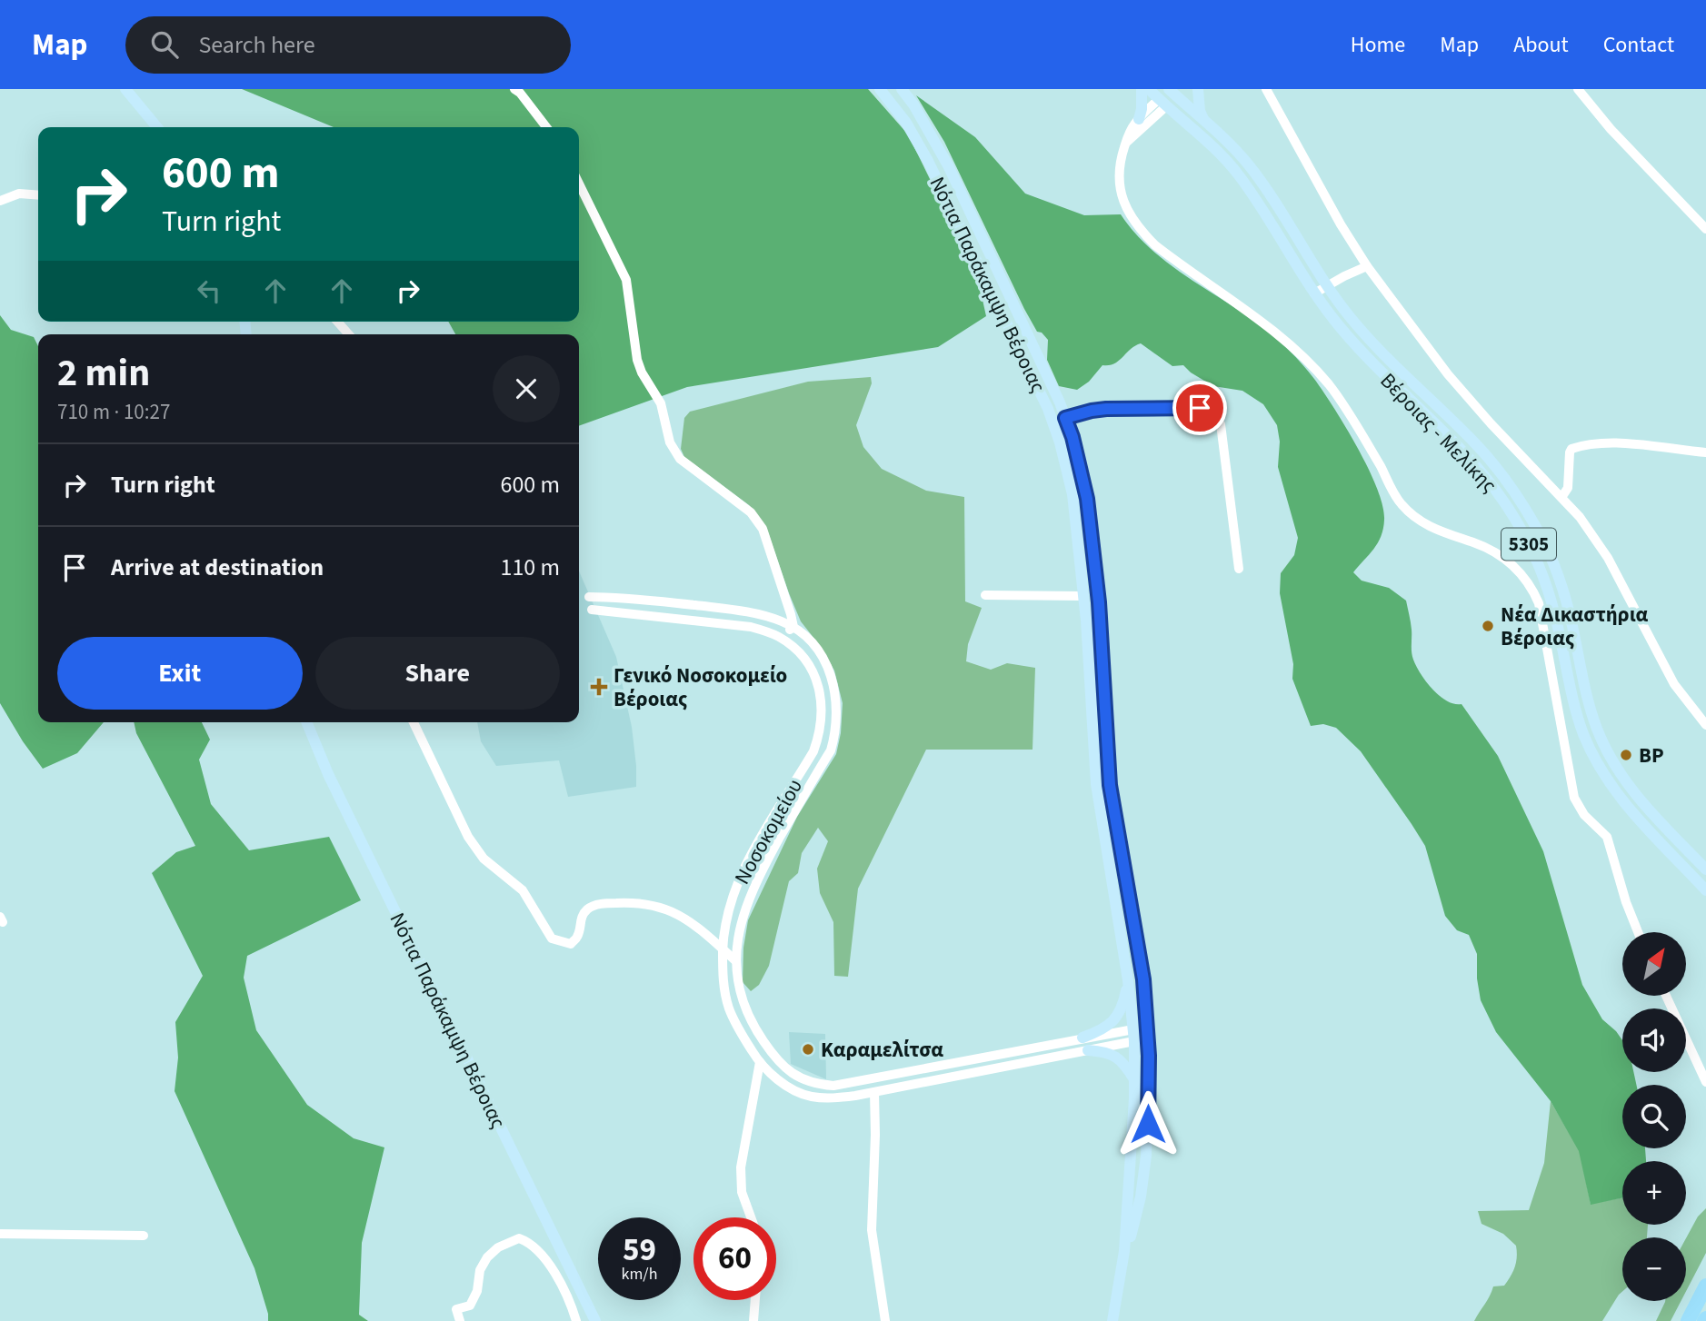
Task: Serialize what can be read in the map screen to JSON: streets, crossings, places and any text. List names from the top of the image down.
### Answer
{
  "streets": {
    "main road": ["Νότια Παράκαμψη Βέροιας", "Βέροιας - Μελίκης", "5305"],
    "street": ["Νοσοκομείου"]
  },
  "crossings": [
    ["Νότια Παράκαμψη Βέροιας", "Νοσοκομείου"],
    ["Βέροιας - Μελίκης", "5305"]
  ],
  "places": {
    "other": ["Νέα Δικαστήρια Βέροιας", "BP", "Καραμελίτσα"],
    "health": ["Γενικό Νοσοκομείο Βέροιας"]
  },
  "north": "top right",
  "page": {
    "header": "Map",
    "search": "Search here",
    "nav": [
      "Home",
      "Map",
      "About",
      "Contact"
    ],
    "turn": ["600 m", "Turn right"],
    "heading": ["2 min", "710 m · 10:27"],
    "list": [
      {
        "name": "Turn right",
        "value": "600 m"
      },
      {
        "name": "Arrive at destination",
        "value": "110 m"
      }
    ],
    "buttons": ["Exit", "Share"],
    "map_buttons": ["+", "−"],
    "speed": "59 km/h",
    "limit": "60"
  }
}
